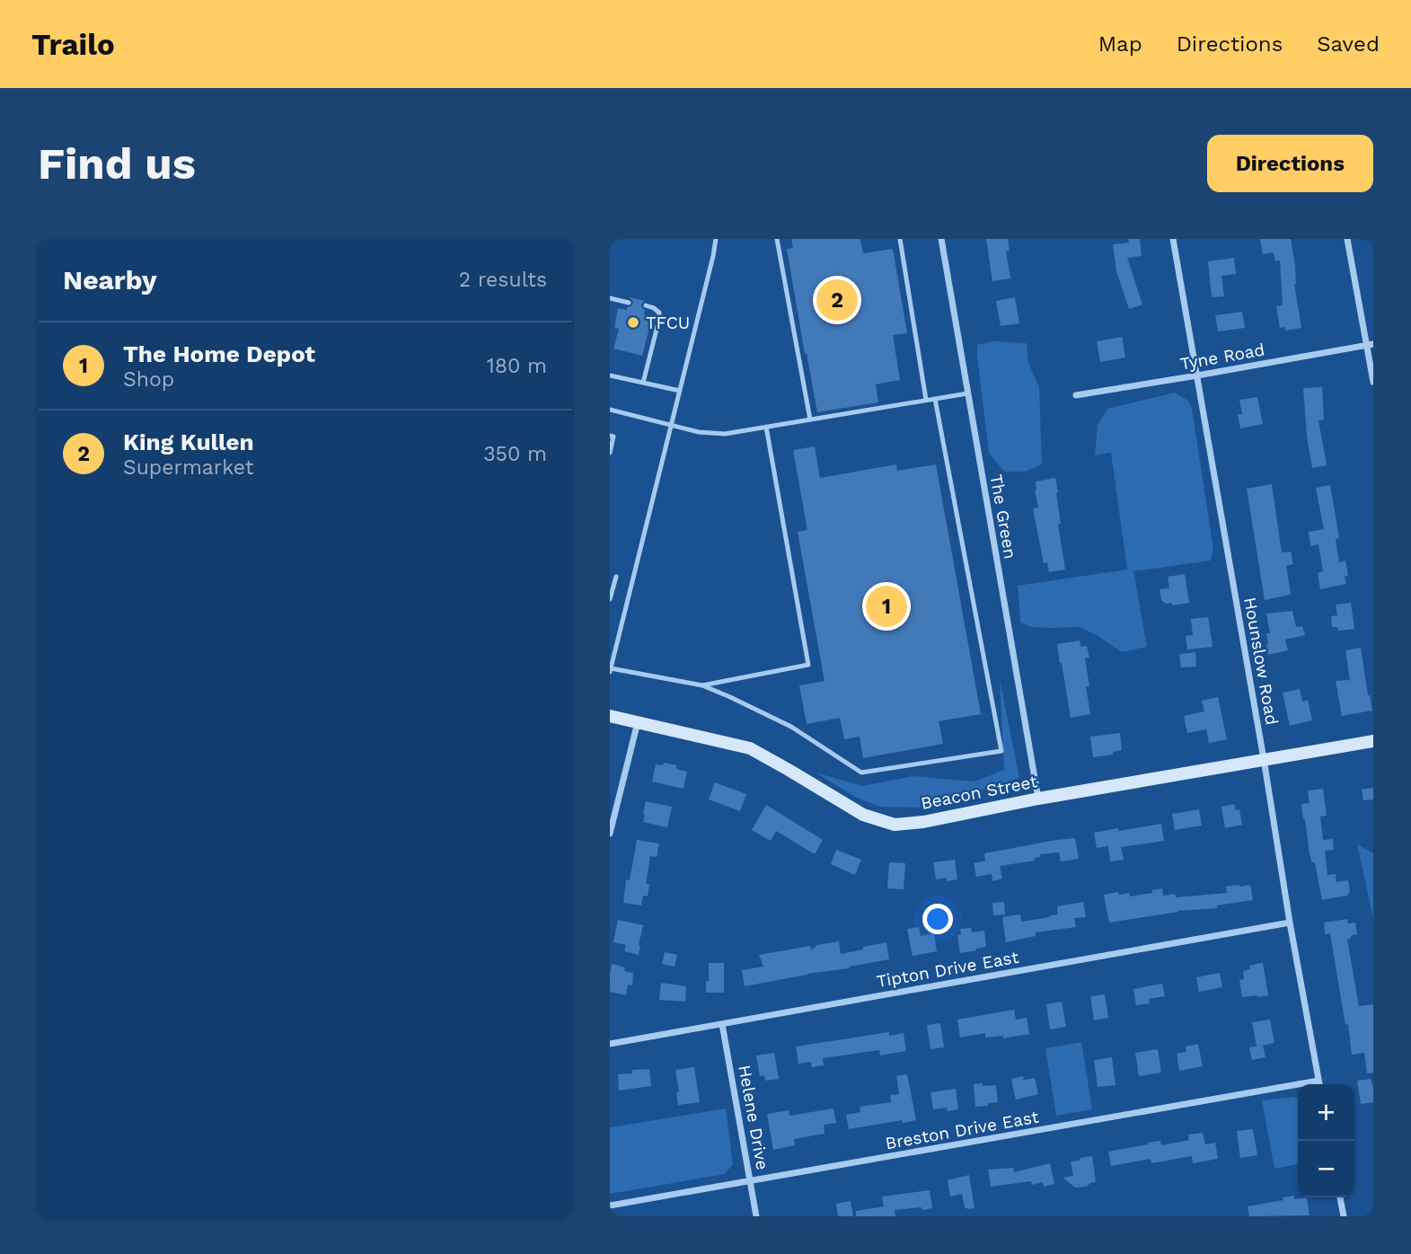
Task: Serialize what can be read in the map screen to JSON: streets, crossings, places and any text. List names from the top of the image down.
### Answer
{
  "streets": {
    "street": [
      "Tyne Road",
      "The Green",
      "Hounslow Road",
      "Beacon Street",
      "Tipton Drive East",
      "Helene Drive",
      "Breston Drive East"
    ]
  },
  "crossings": [
    ["Tyne Road", "Hounslow Road"],
    ["The Green", "Beacon Street"],
    ["Hounslow Road", "Beacon Street"],
    ["Hounslow Road", "Tipton Drive East"],
    ["Tipton Drive East", "Helene Drive"],
    ["Helene Drive", "Breston Drive East"]
  ],
  "places": ["TFCU"],
  "page": {
    "header": "Trailo",
    "nav": ["Map", "Directions", "Saved"],
    "buttons": "Directions",
    "title": "Find us",
    "heading": ["Nearby", "2 results"],
    "pins": ["2", "1"],
    "list": [
      {
        "mark": "1",
        "name": "The Home Depot",
        "note": "Shop",
        "value": "180 m"
      },
      {
        "mark": "2",
        "name": "King Kullen",
        "note": "Supermarket",
        "value": "350 m"
      }
    ],
    "map_buttons": ["+", "−"]
  }
}
